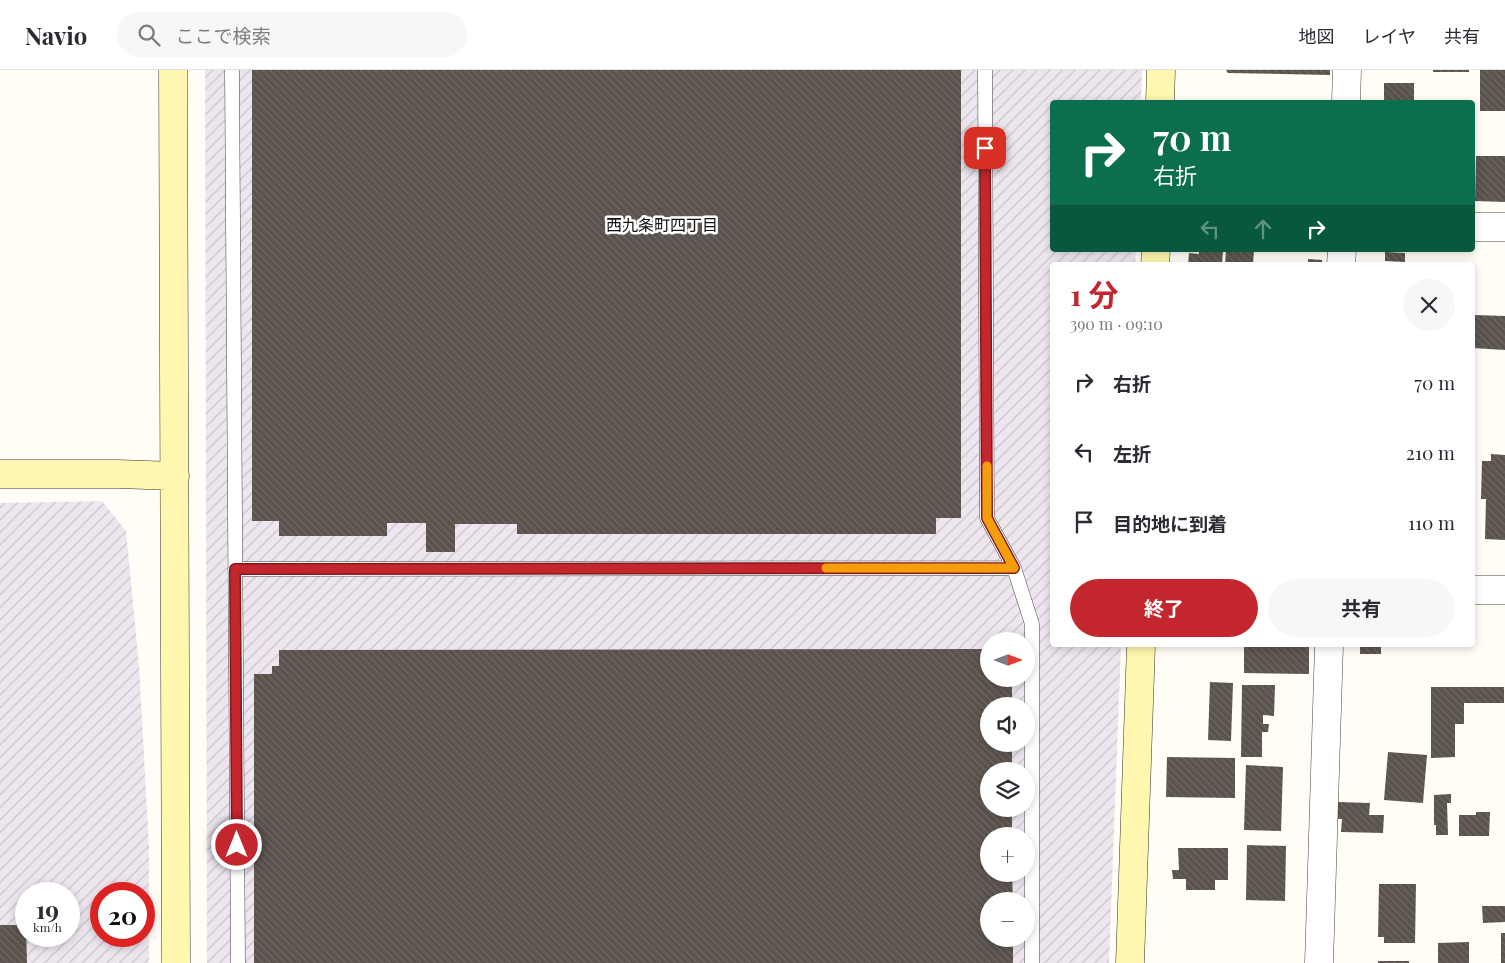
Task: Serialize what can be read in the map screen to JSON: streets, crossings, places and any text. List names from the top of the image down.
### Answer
{
  "districts": ["西九条町四丁目"],
  "north": "right",
  "page": {
    "header": "Navio",
    "search": "ここで検索",
    "nav": ["地図", "レイヤ", "共有"],
    "turn": ["70 m", "右折"],
    "heading": ["1 分", "390 m · 09:10"],
    "list": [
      {
        "name": "右折",
        "value": "70 m"
      },
      {
        "name": "左折",
        "value": "210 m"
      },
      {
        "name": "目的地に到着",
        "value": "110 m"
      }
    ],
    "buttons": ["終了", "共有"],
    "map_buttons": ["+", "−"],
    "speed": "19 km/h",
    "limit": "20"
  }
}
